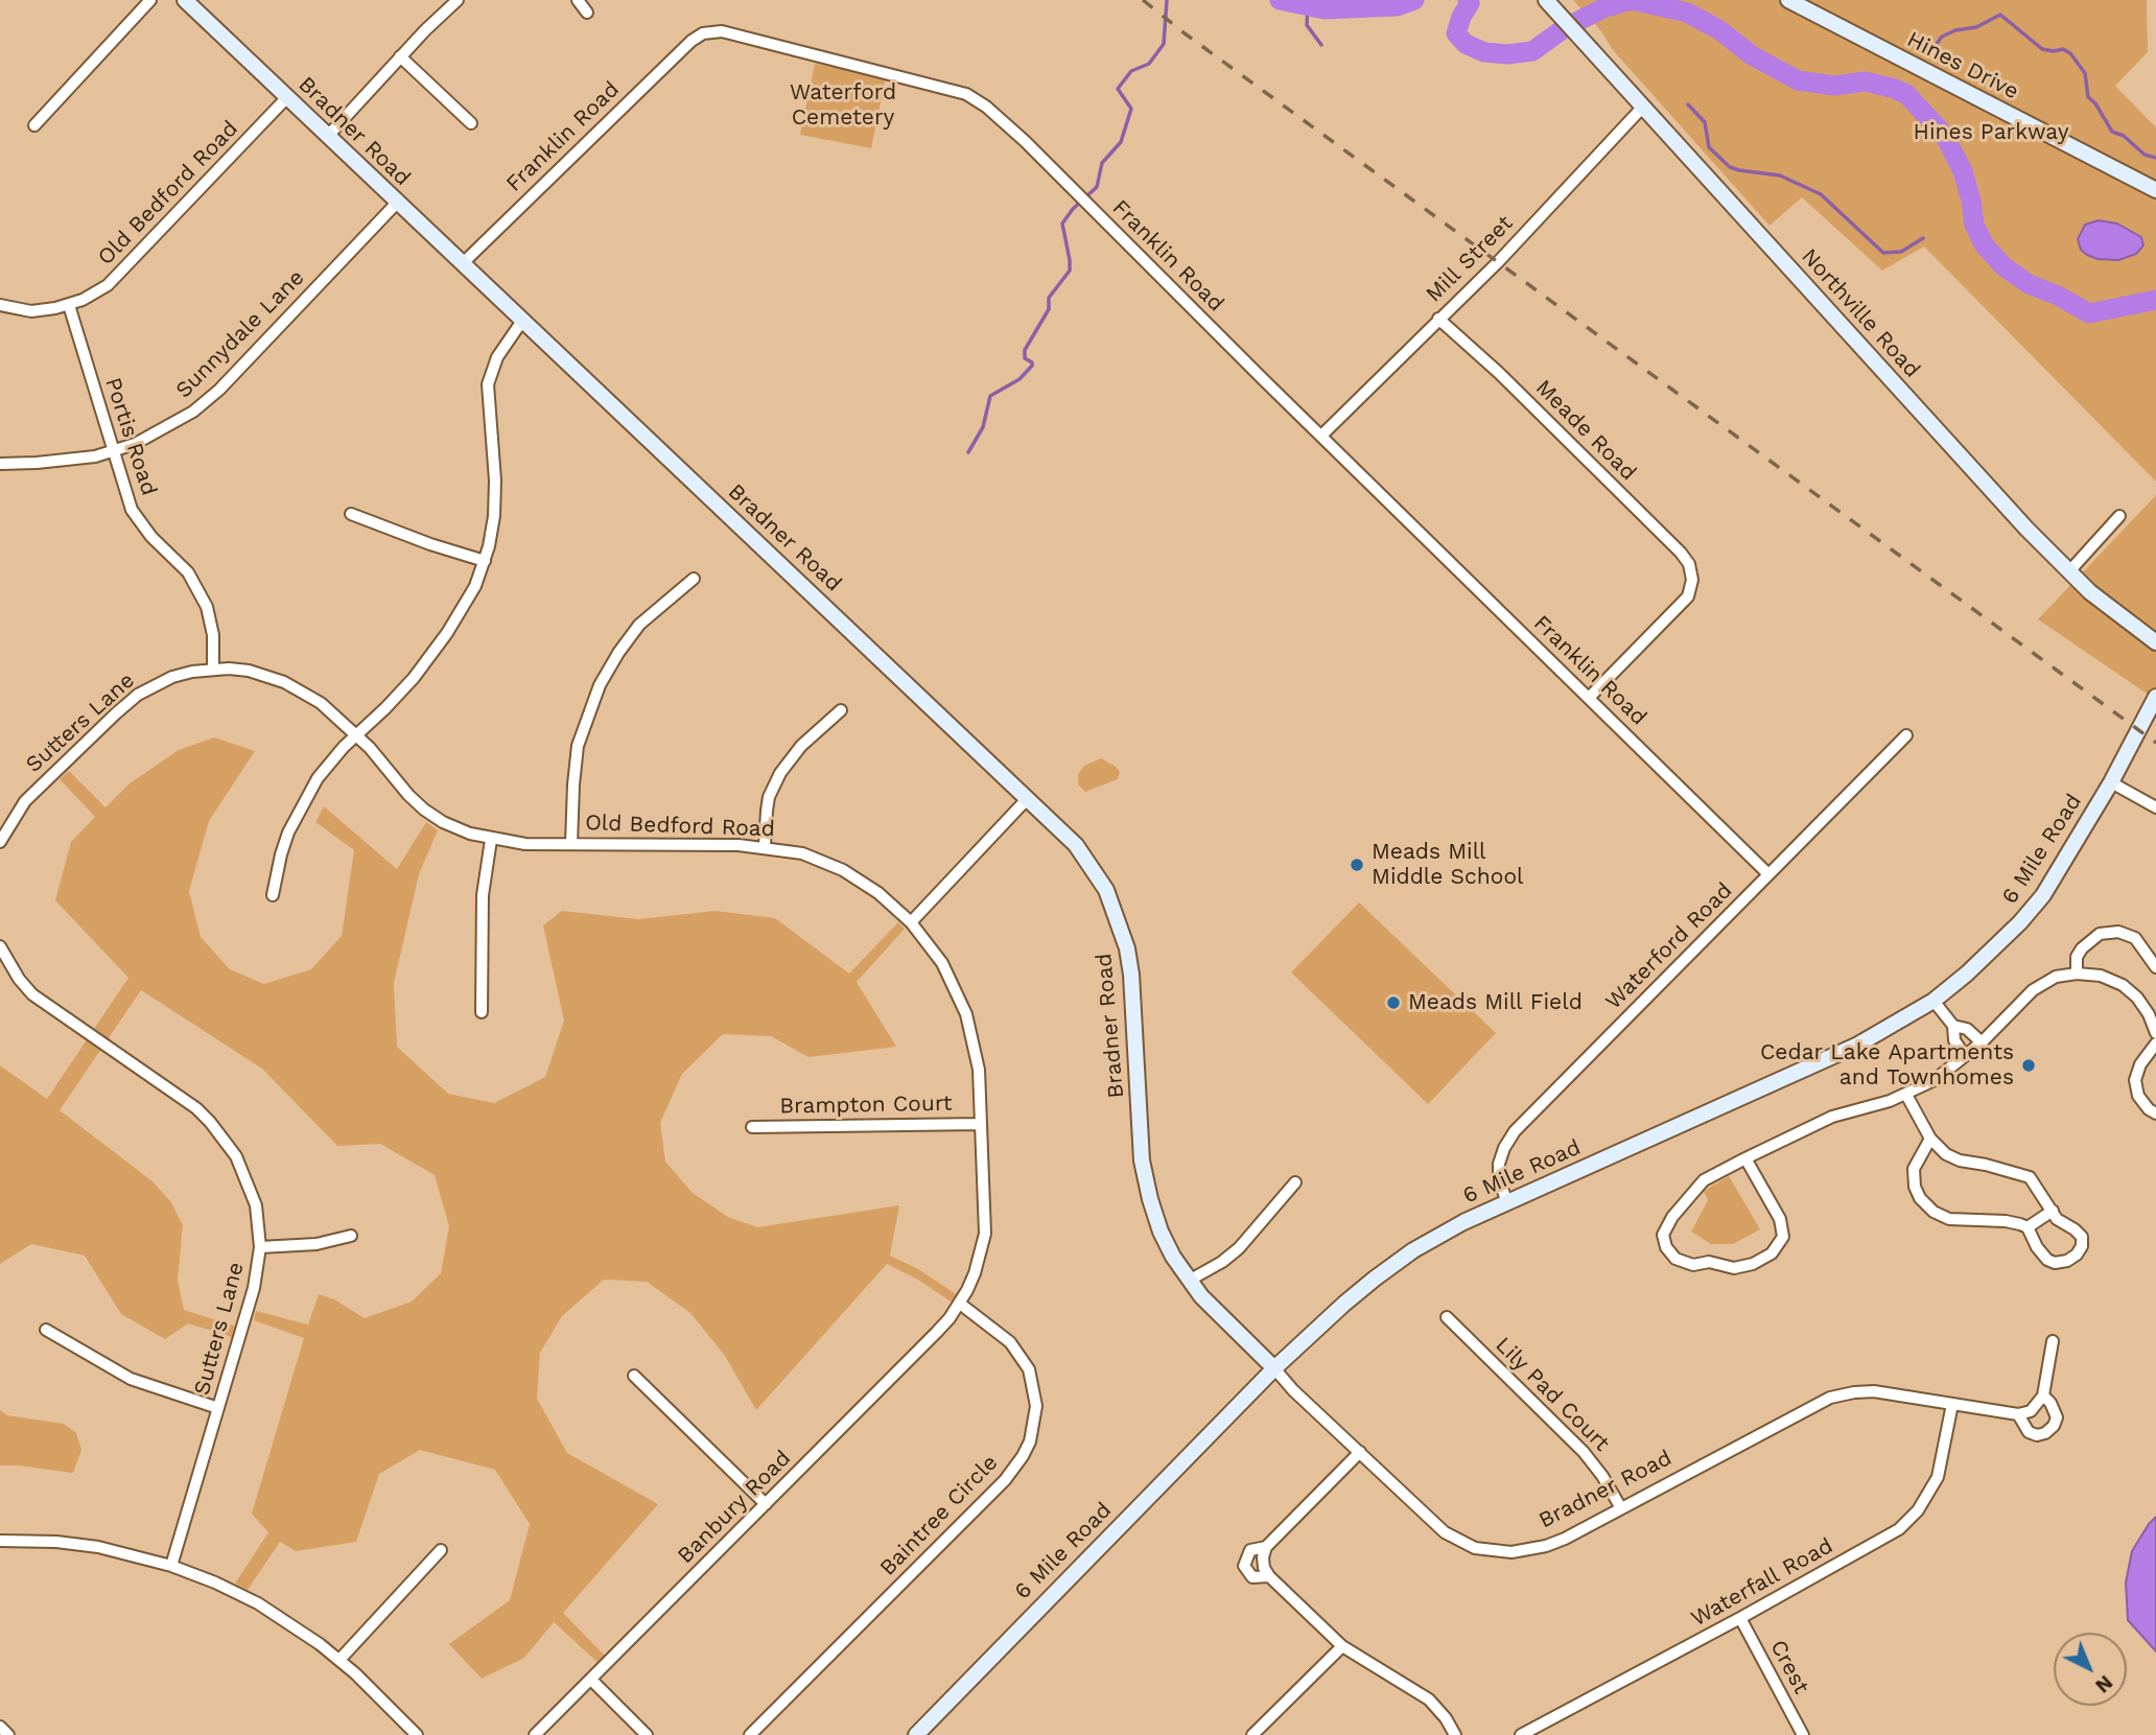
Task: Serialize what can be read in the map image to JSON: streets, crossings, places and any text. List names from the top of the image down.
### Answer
{
  "streets": {
    "street": [
      "Hines Drive",
      "Bradner Road",
      "Franklin Road",
      "Old Bedford Road",
      "Mill Street",
      "Northville Road",
      "Sunnydale Lane",
      "Meade Road",
      "Portis Road",
      "Sutters Lane",
      "6 Mile Road",
      "Waterford Road",
      "Brampton Court",
      "Lily Pad Court",
      "Banbury Road",
      "Baintree Circle",
      "Waterfall Road",
      "Crest"
    ]
  },
  "crossings": [
    ["Bradner Road", "Franklin Road"],
    ["Bradner Road", "Old Bedford Road"],
    ["Bradner Road", "Sunnydale Lane"],
    ["Bradner Road", "6 Mile Road"],
    ["Bradner Road", "Lily Pad Court"],
    ["Bradner Road", "Waterfall Road"],
    ["Franklin Road", "Mill Street"],
    ["Franklin Road", "Meade Road"],
    ["Franklin Road", "Waterford Road"],
    ["Old Bedford Road", "Portis Road"],
    ["Old Bedford Road", "Sutters Lane"],
    ["Old Bedford Road", "Brampton Court"],
    ["Old Bedford Road", "Banbury Road"],
    ["Old Bedford Road", "Baintree Circle"],
    ["Mill Street", "Northville Road"],
    ["Mill Street", "Meade Road"],
    ["Sunnydale Lane", "Portis Road"],
    ["Portis Road", "Sutters Lane"],
    ["6 Mile Road", "Waterford Road"],
    ["Banbury Road", "Baintree Circle"],
    ["Waterfall Road", "Crest"]
  ],
  "parks": ["Waterford Cemetery", "Hines Parkway"],
  "places": ["Meads Mill Middle School", "Meads Mill Field", "Cedar Lake Apartments and Townhomes"],
  "north": "bottom right"
}
